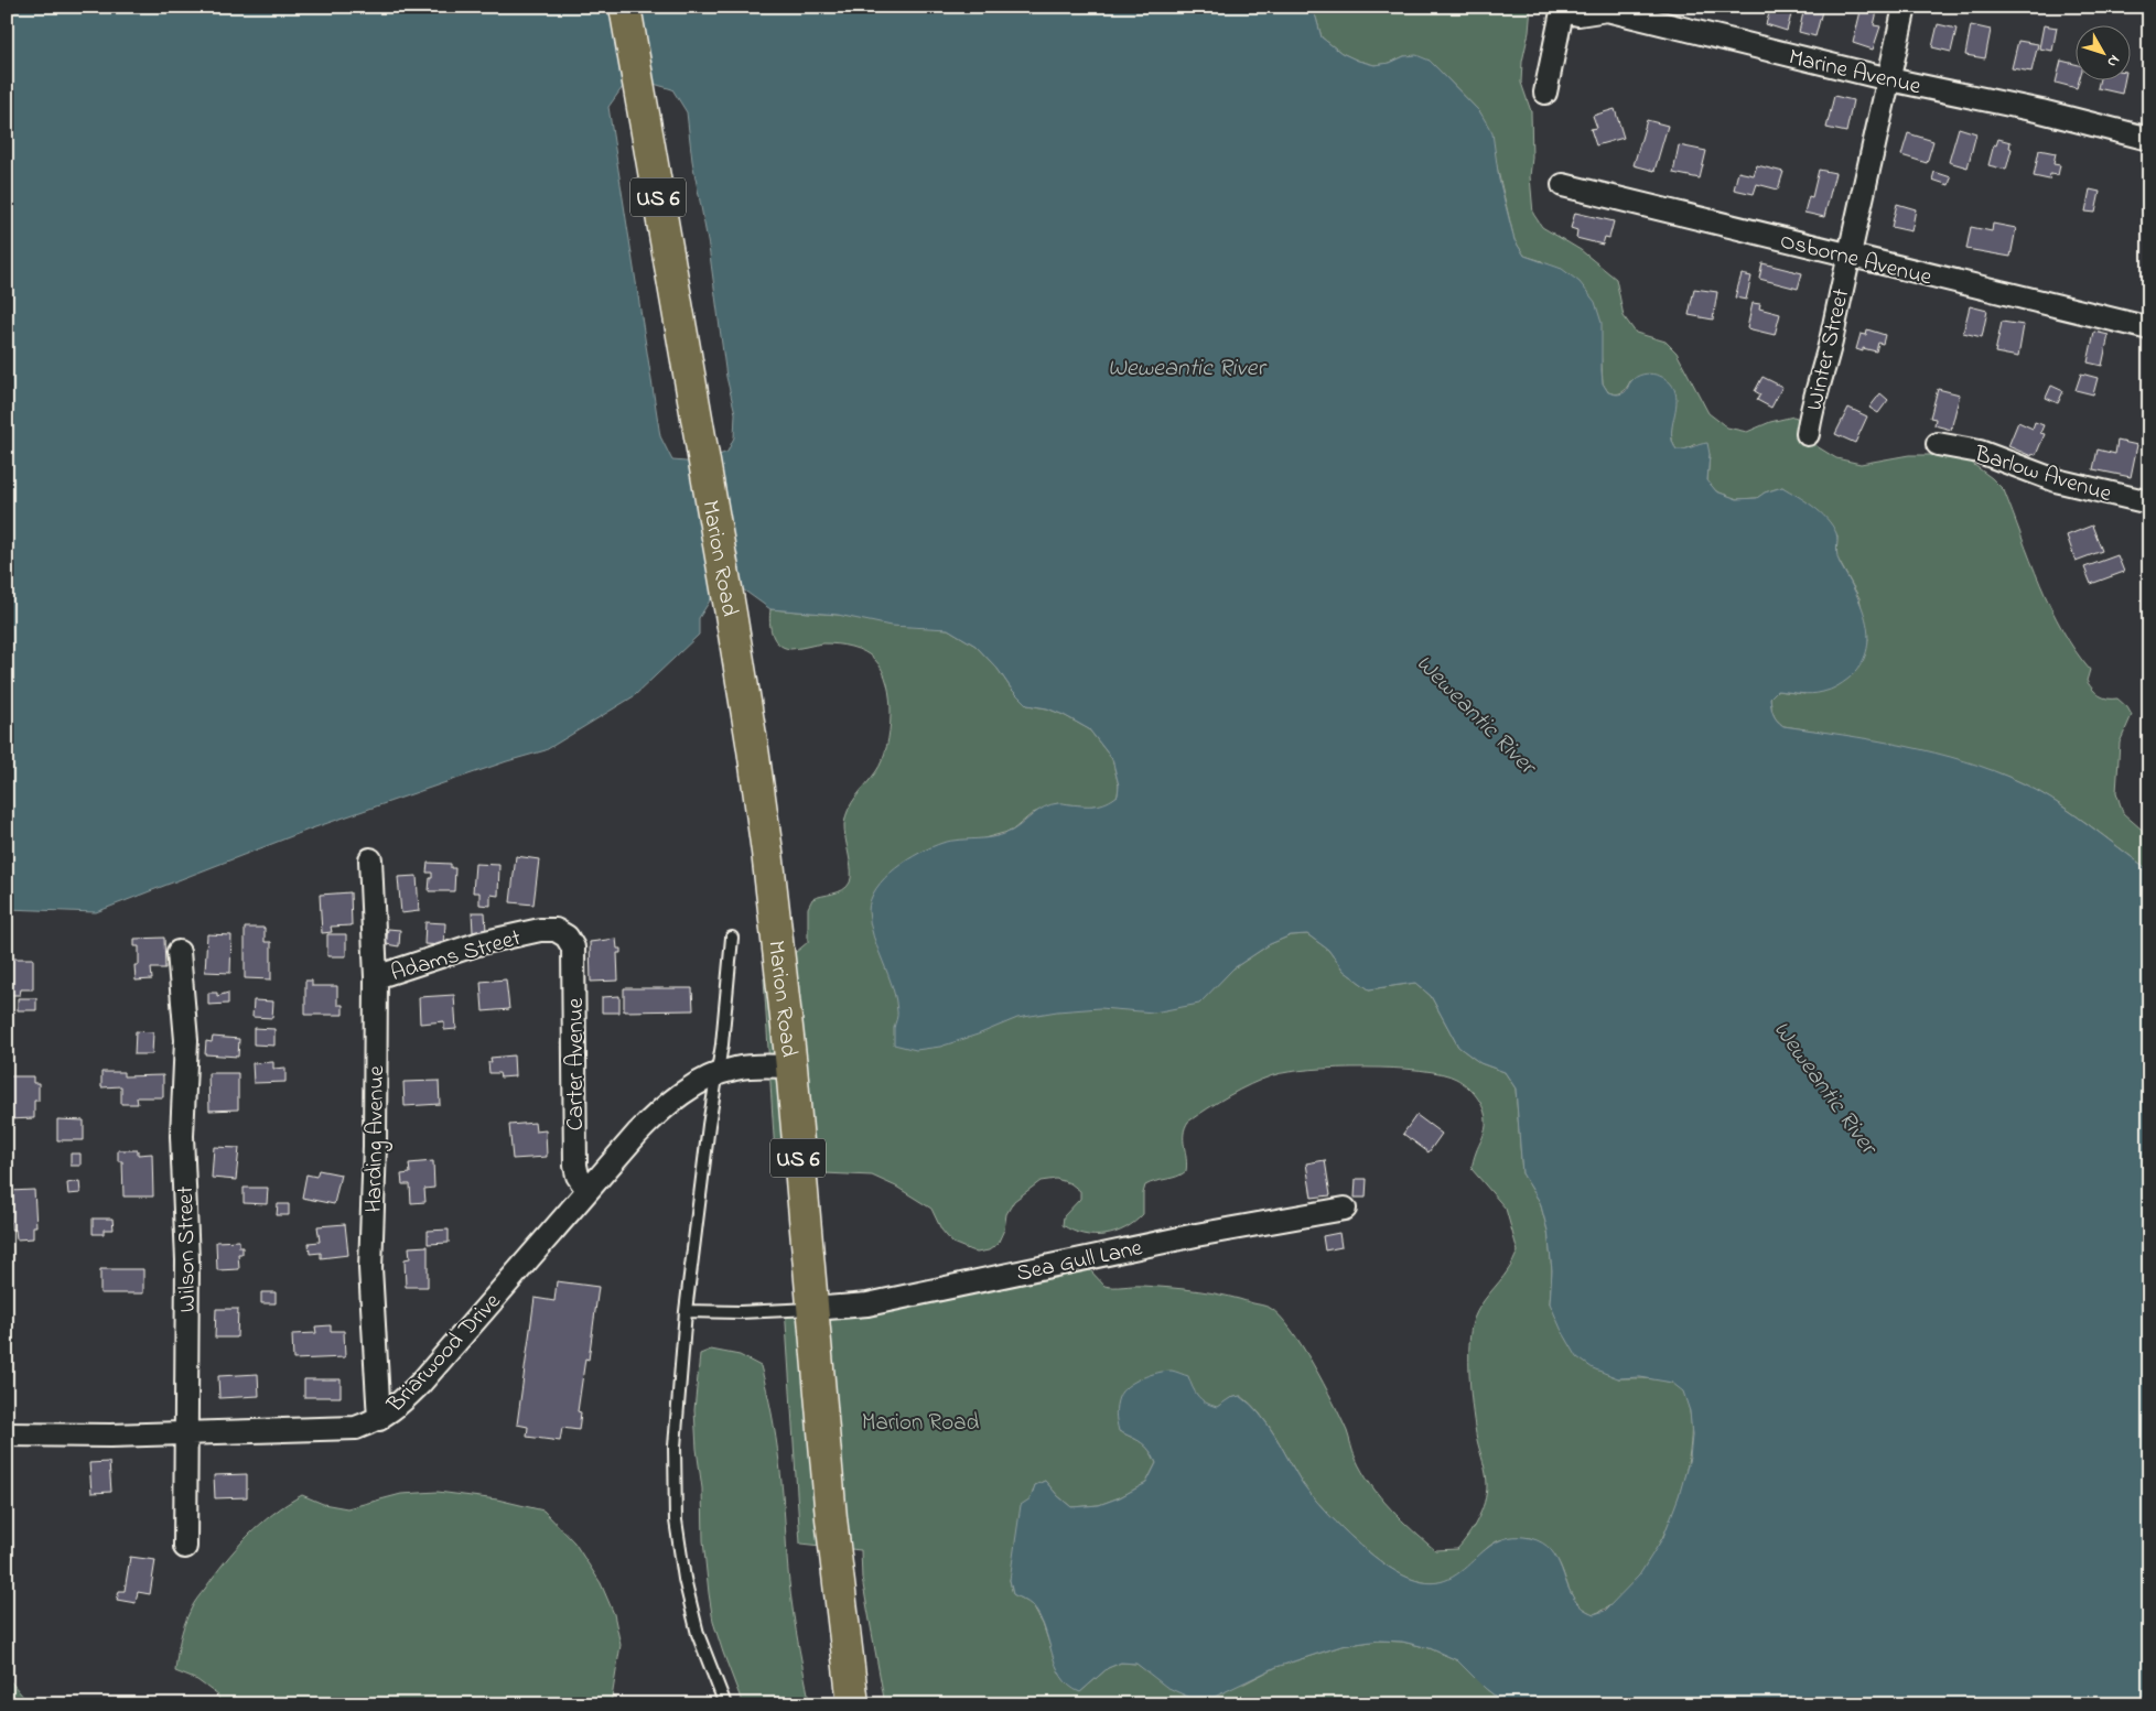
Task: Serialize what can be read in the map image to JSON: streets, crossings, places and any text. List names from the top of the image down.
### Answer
{
  "streets": {
    "main road": ["US 6", "Marion Road"],
    "street": [
      "Marine Avenue",
      "Osborne Avenue",
      "Winter Street",
      "Barlow Avenue",
      "Adams Street",
      "Carter Avenue",
      "Harding Avenue",
      "Wilson Street",
      "Sea Gull Lane",
      "Briarwood Drive"
    ]
  },
  "crossings": [
    ["Marine Avenue", "Winter Street"],
    ["Osborne Avenue", "Winter Street"],
    ["Marion Road", "Sea Gull Lane"],
    ["Marion Road", "Briarwood Drive"],
    ["Adams Street", "Carter Avenue"],
    ["Adams Street", "Harding Avenue"],
    ["Carter Avenue", "Briarwood Drive"],
    ["Harding Avenue", "Briarwood Drive"],
    ["Wilson Street", "Briarwood Drive"]
  ],
  "water": ["Weweantic River"],
  "parks": ["Marion Road"],
  "north": "bottom right"
}
